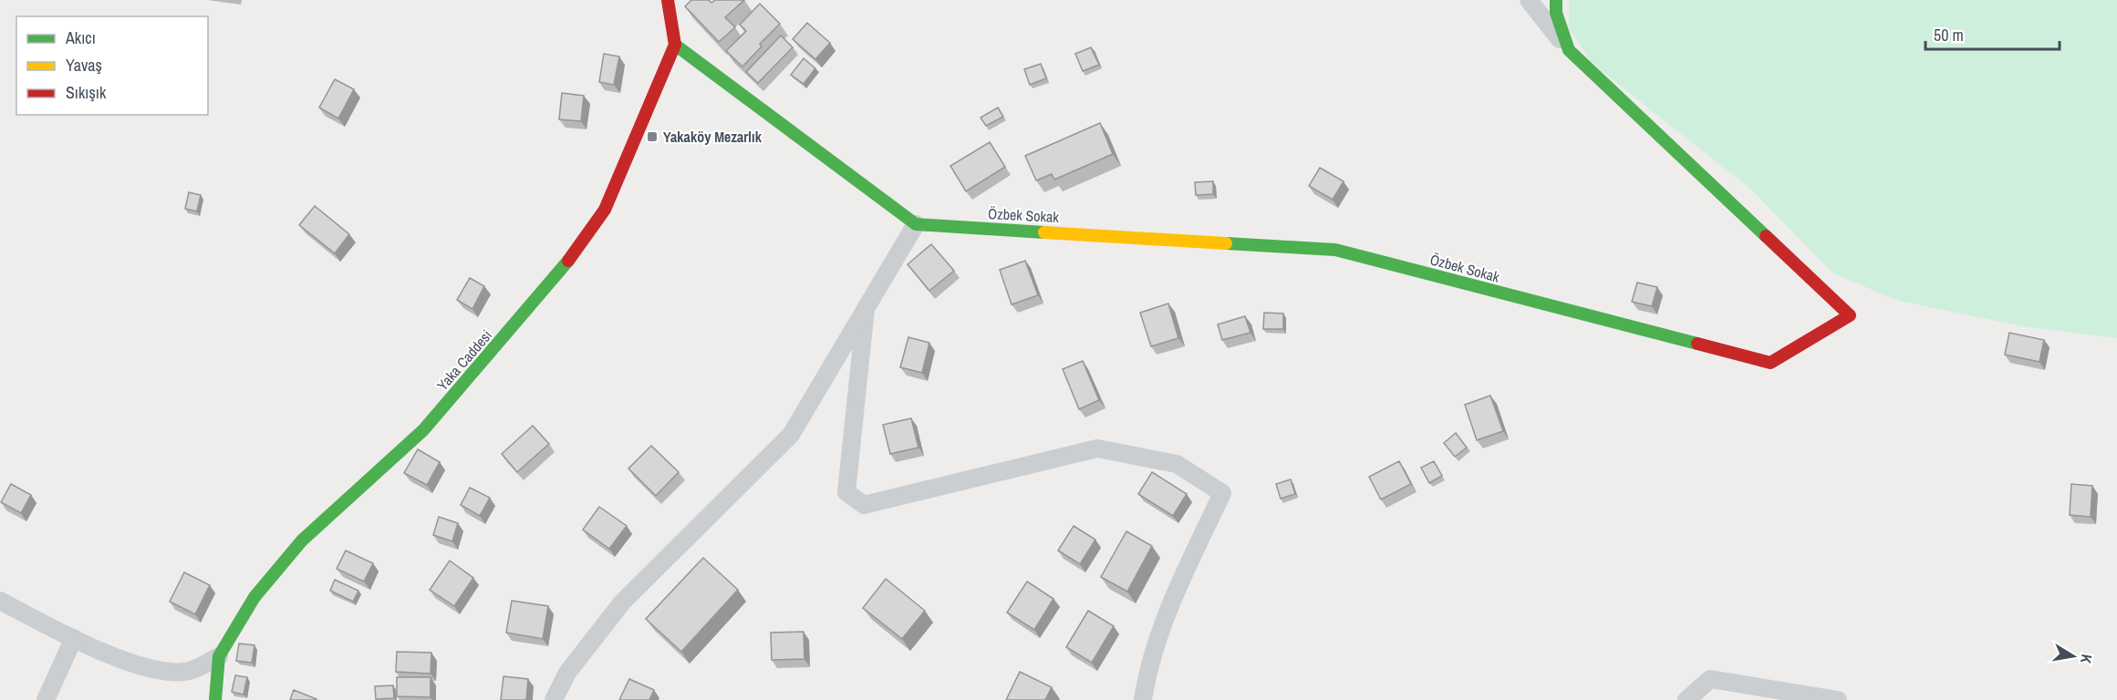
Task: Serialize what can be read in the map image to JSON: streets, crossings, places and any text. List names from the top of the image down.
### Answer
{
  "streets": {
    "street": ["Özbek Sokak", "Yaka Caddesi"]
  },
  "places": {
    "transit": ["Yakaköy Mezarlık"]
  },
  "legend": ["Akıcı", "Yavaş", "Sıkışık"],
  "scale_bar": "50 m",
  "north": "right"
}
